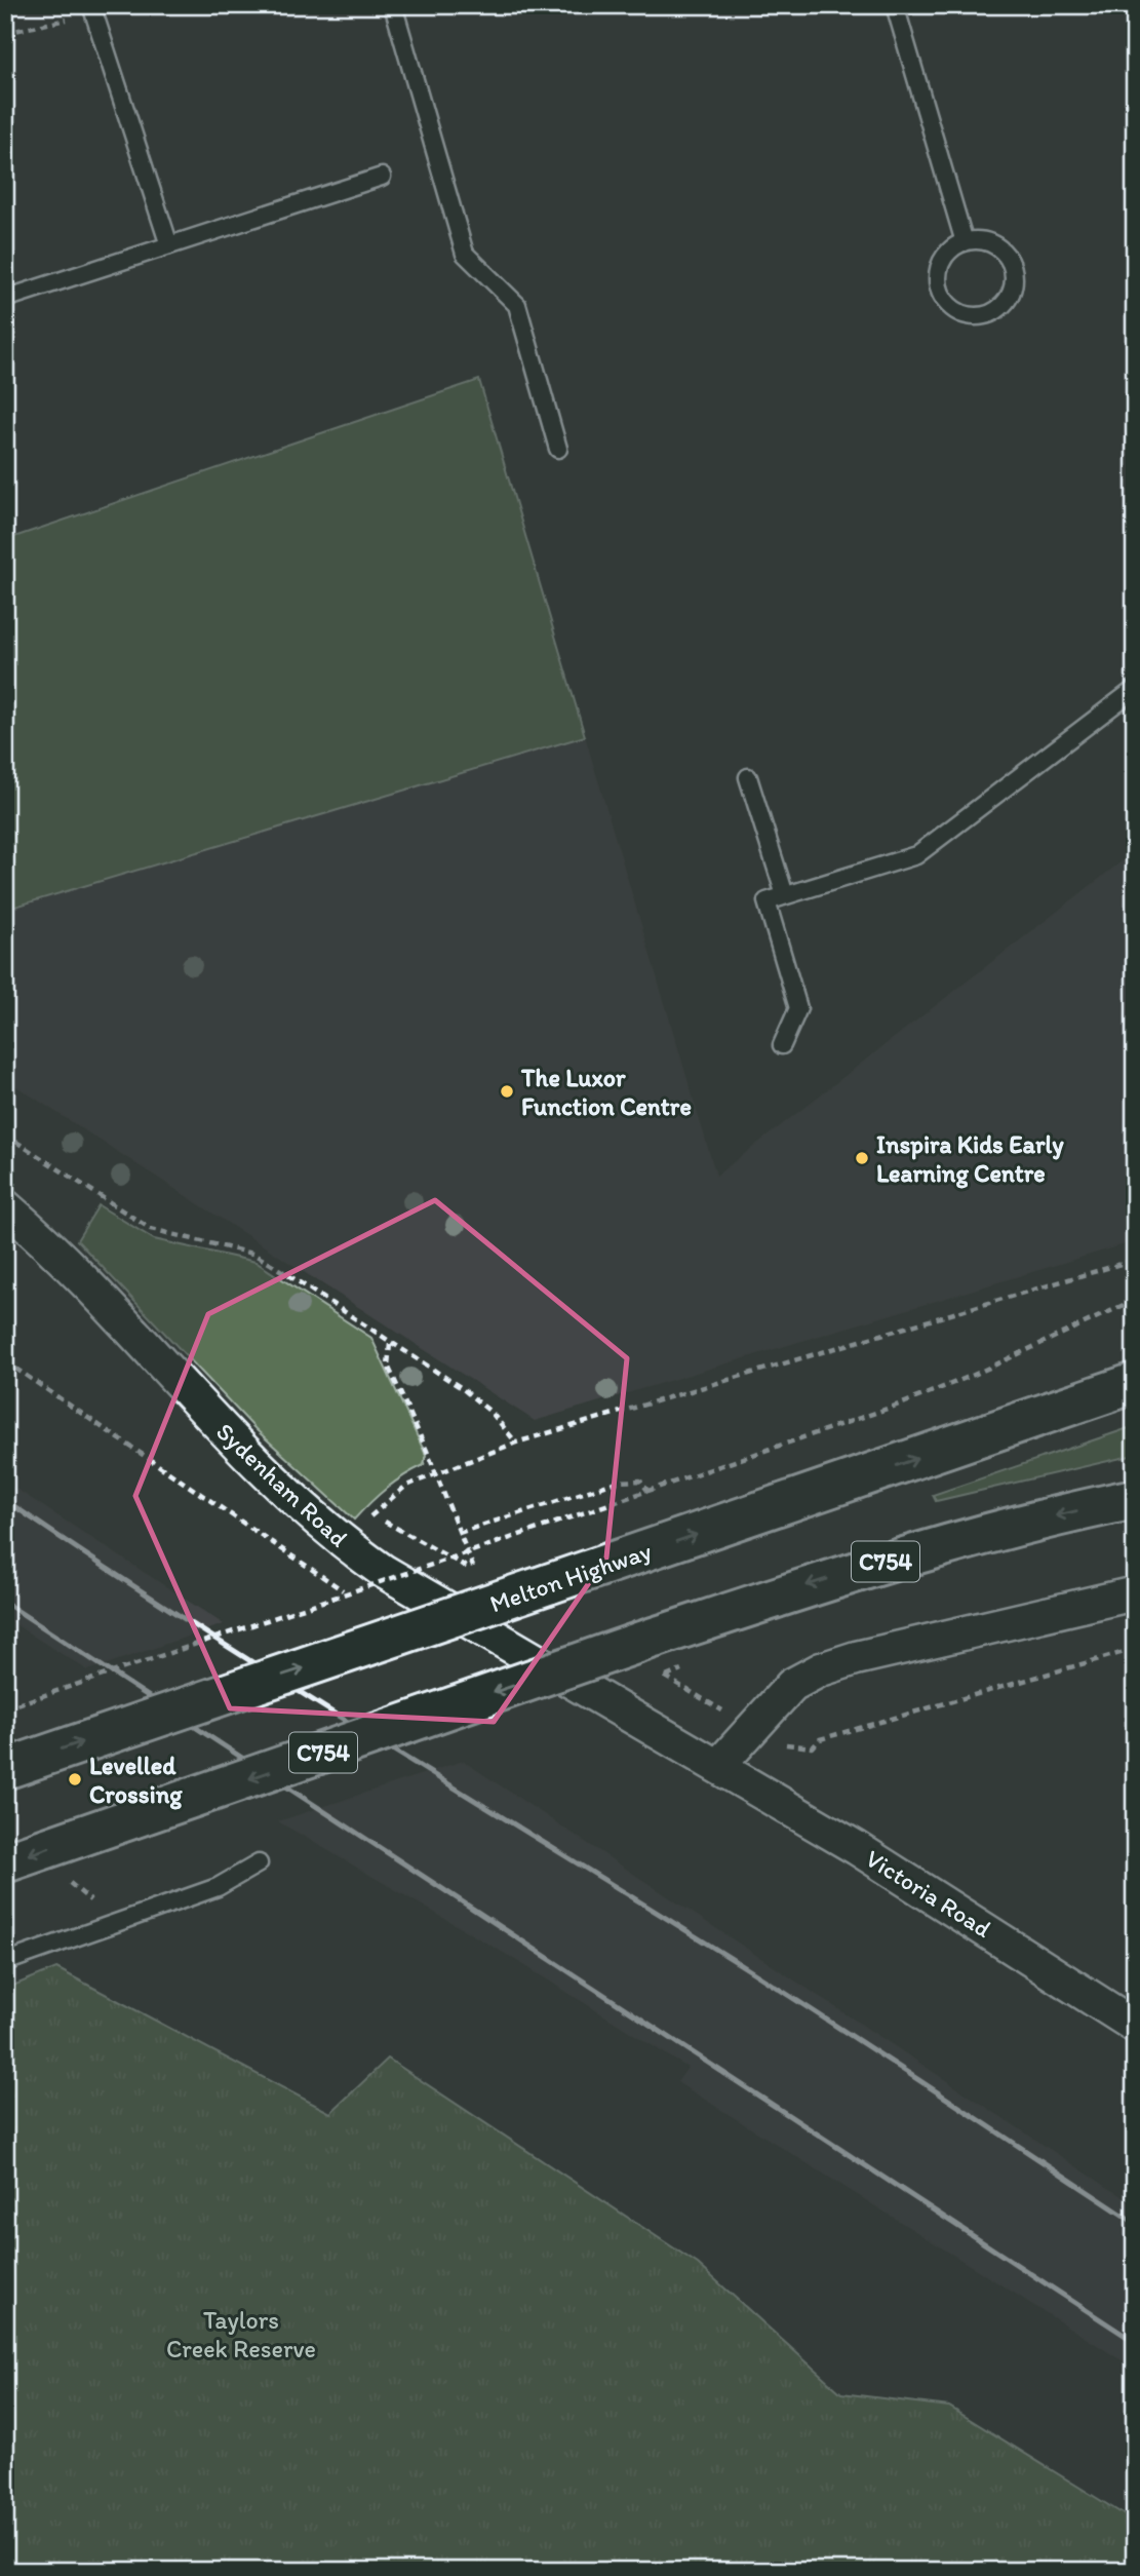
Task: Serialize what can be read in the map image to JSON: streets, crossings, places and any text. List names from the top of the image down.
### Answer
{
  "streets": {
    "highway": ["C754", "Melton Highway"],
    "street": ["Sydenham Road", "Victoria Road"]
  },
  "crossings": [
    ["Sydenham Road", "Victoria Road"]
  ],
  "parks": ["Taylors Creek Reserve"],
  "places": ["The Luxor Function Centre", "Inspira Kids Early Learning Centre", "Levelled Crossing"]
}
